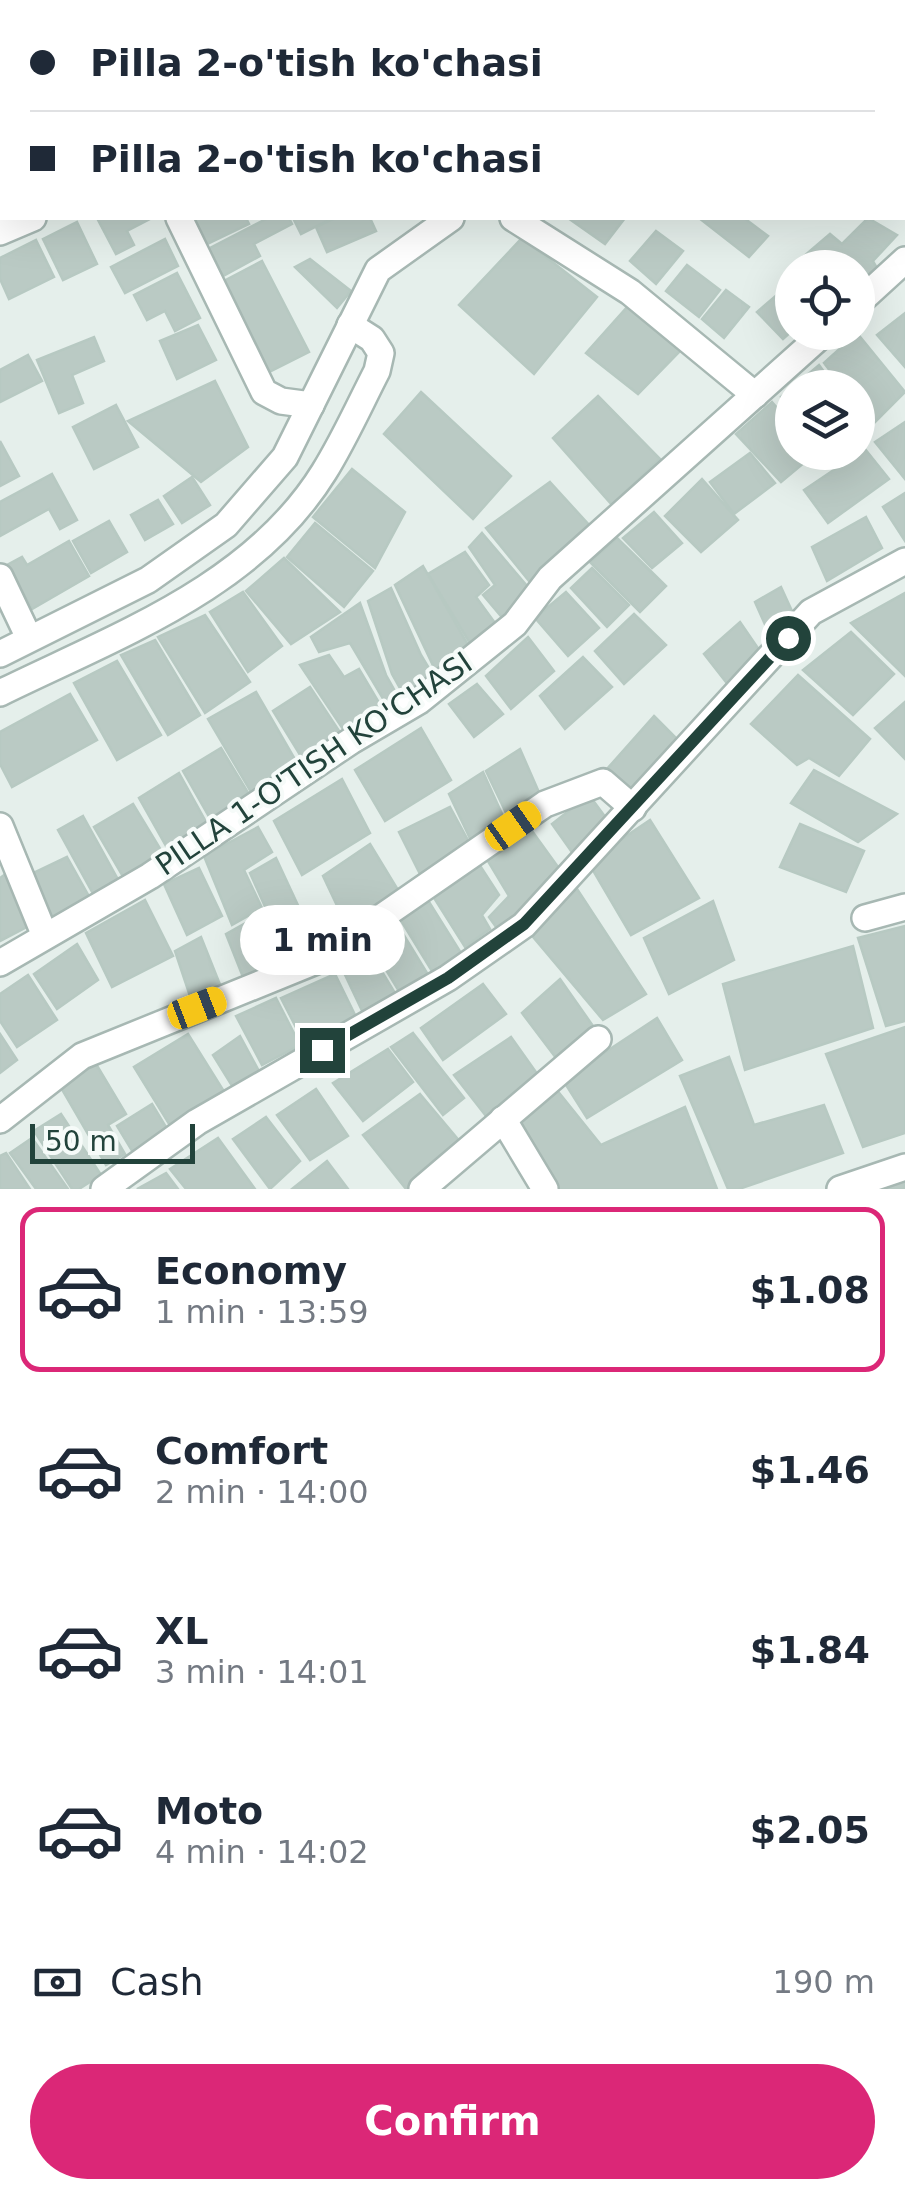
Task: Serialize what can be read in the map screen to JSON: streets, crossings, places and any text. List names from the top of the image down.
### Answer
{
  "streets": {
    "street": ["PILLA 1-O'TISH KO'CHASI"]
  },
  "scale_bar": "50 m",
  "page": {
    "banner": ["Pilla 2-o'tish ko'chasi", "Pilla 2-o'tish ko'chasi"],
    "bubble": "1 min",
    "scale": "50 m",
    "list": [
      {
        "name": "Economy",
        "note": "1 min · 13:59",
        "value": "$1.08"
      },
      {
        "name": "Comfort",
        "note": "2 min · 14:00",
        "value": "$1.46"
      },
      {
        "name": "XL",
        "note": "3 min · 14:01",
        "value": "$1.84"
      },
      {
        "name": "Moto",
        "note": "4 min · 14:02",
        "value": "$2.05"
      }
    ],
    "pay": ["Cash", "190 m"],
    "buttons": "Confirm"
  }
}
